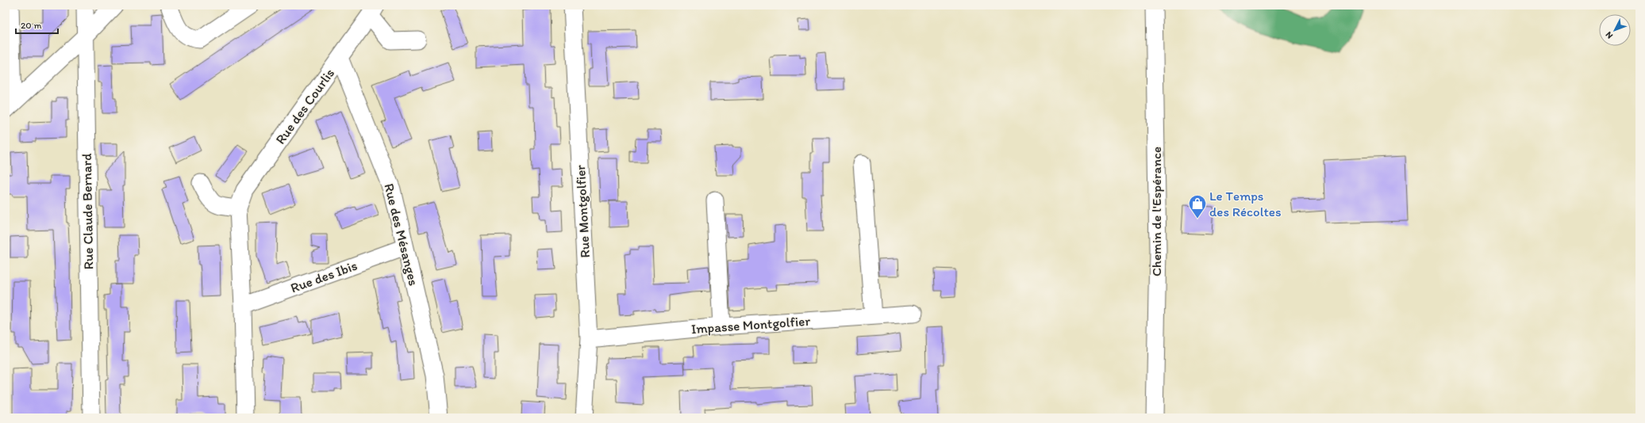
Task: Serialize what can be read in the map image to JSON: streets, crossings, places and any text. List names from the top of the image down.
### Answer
{
  "streets": {
    "street": [
      "Rue des Courlis",
      "Rue Claude Bernard",
      "Rue Montgolfier",
      "Chemin de l'Espérance",
      "Rue des Mésanges",
      "Rue des Ibis",
      "Impasse Montgolfier"
    ]
  },
  "crossings": [
    ["Rue des Courlis", "Rue des Mésanges"],
    ["Rue des Courlis", "Rue des Ibis"],
    ["Rue Montgolfier", "Impasse Montgolfier"],
    ["Rue des Mésanges", "Rue des Ibis"]
  ],
  "places": {
    "shop": ["Le Temps des Récoltes"]
  },
  "scale_bar": "20 m",
  "north": "bottom left"
}
